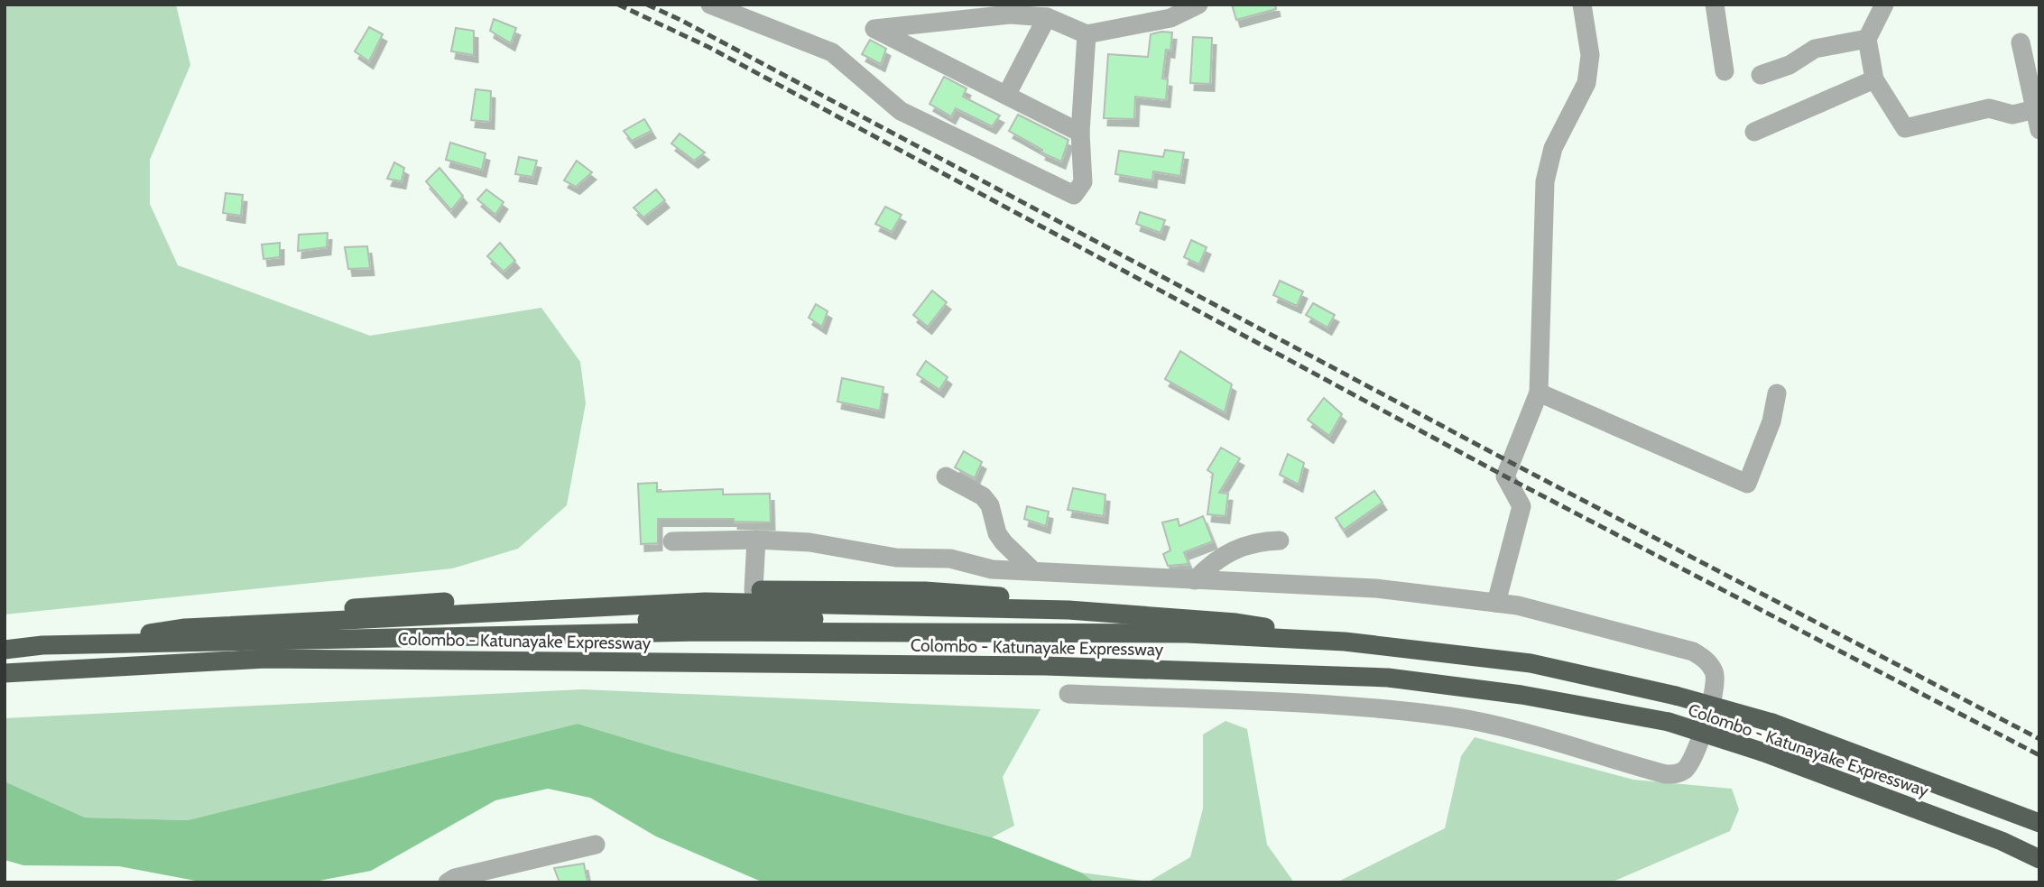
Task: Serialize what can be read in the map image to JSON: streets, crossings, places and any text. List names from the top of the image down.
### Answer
{
  "streets": {
    "highway": ["Colombo - Katunayake Expressway"]
  }
}
